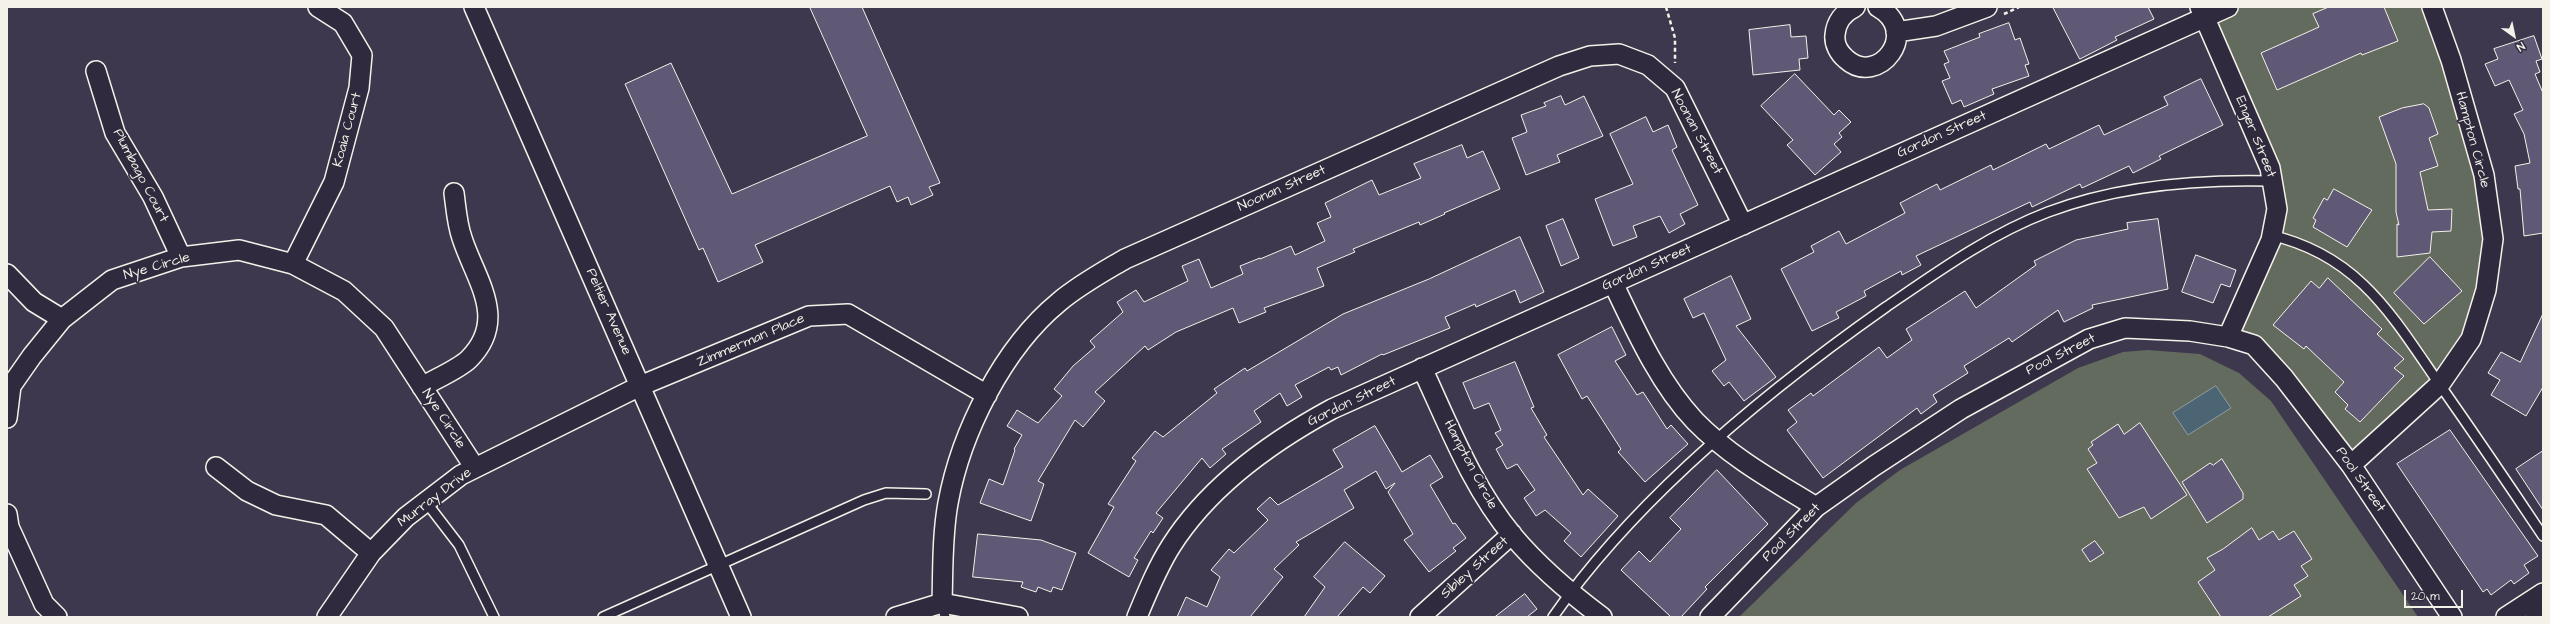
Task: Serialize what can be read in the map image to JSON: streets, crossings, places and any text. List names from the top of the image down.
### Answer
{
  "streets": {
    "street": [
      "Koaia Court",
      "Noonan Street",
      "Gordon Street",
      "Enger Street",
      "Hampton Circle",
      "Plumbago Court",
      "Nye Circle",
      "Peltier Avenue",
      "Zimmerman Place",
      "Pool Street",
      "Murray Drive",
      "Sibley Street"
    ]
  },
  "crossings": [
    ["Koaia Court", "Nye Circle"],
    ["Noonan Street", "Gordon Street"],
    ["Noonan Street", "Zimmerman Place"],
    ["Gordon Street", "Enger Street"],
    ["Gordon Street", "Hampton Circle"],
    ["Enger Street", "Pool Street"],
    ["Hampton Circle", "Pool Street"],
    ["Hampton Circle", "Sibley Street"],
    ["Plumbago Court", "Nye Circle"],
    ["Nye Circle", "Murray Drive"],
    ["Peltier Avenue", "Zimmerman Place"],
    ["Peltier Avenue", "Murray Drive"],
    ["Zimmerman Place", "Murray Drive"]
  ],
  "scale_bar": "20 m",
  "north": "bottom right"
}
